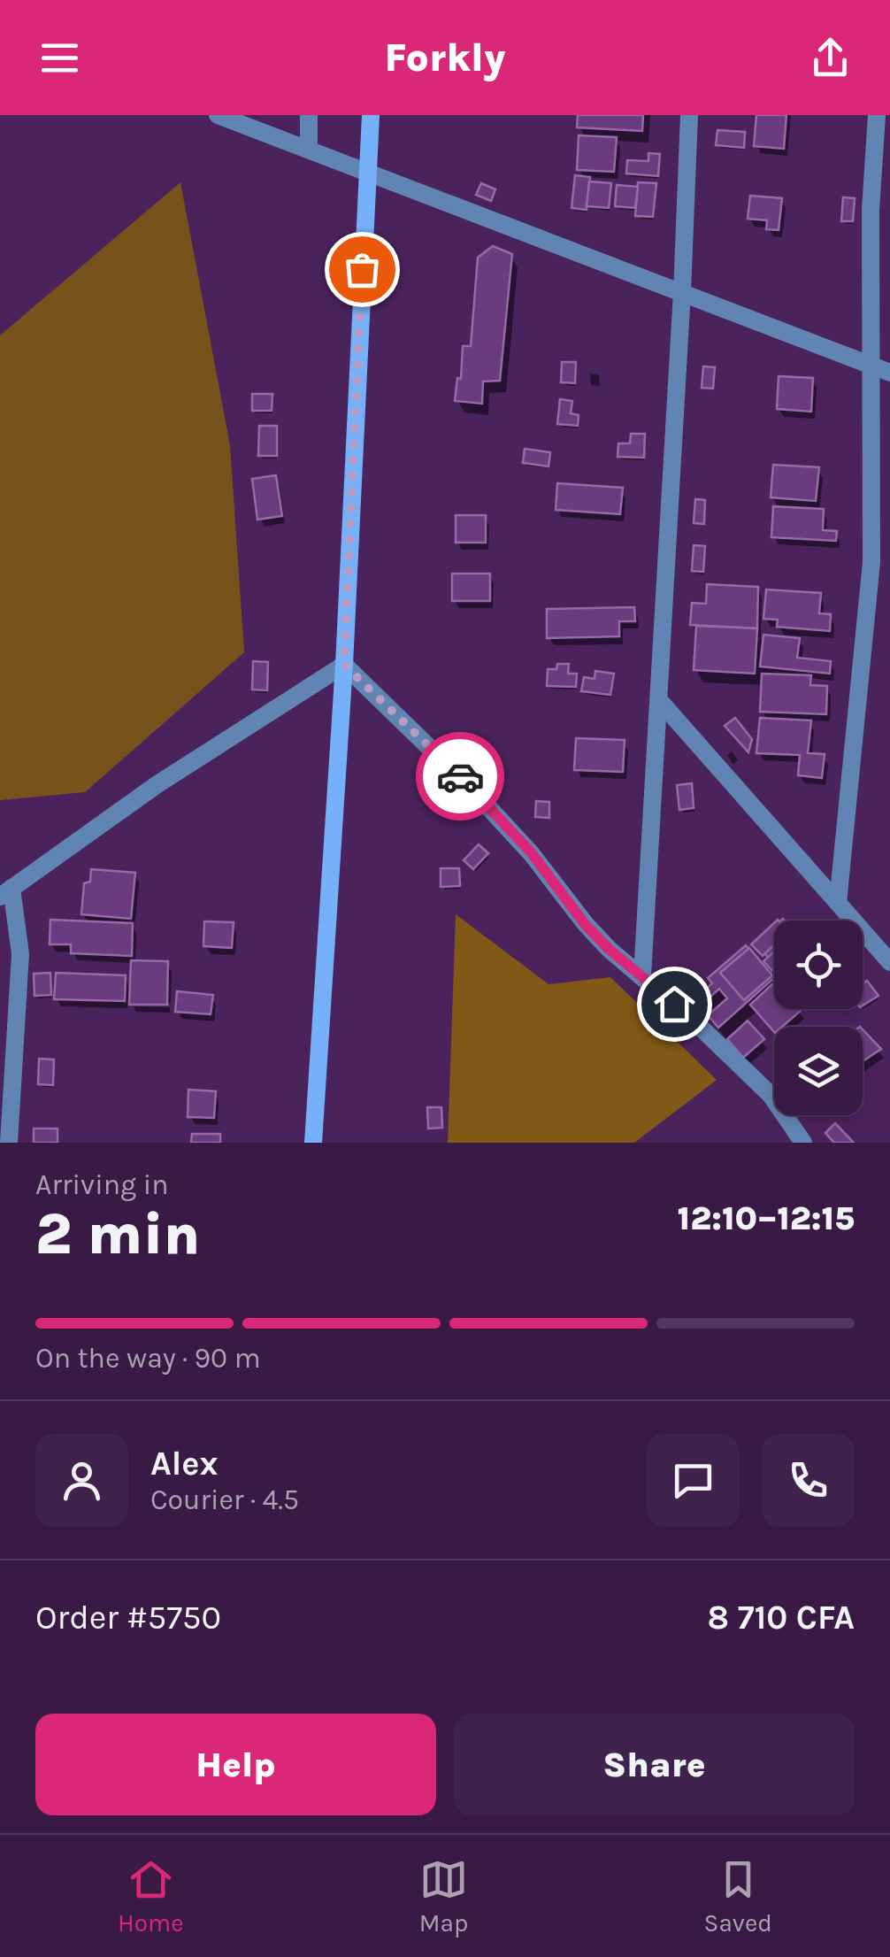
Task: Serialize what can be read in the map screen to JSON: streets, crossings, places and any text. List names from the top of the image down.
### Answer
{
  "page": {
    "header": "Forkly",
    "heading": ["2 min", "Arriving in", "12:10–12:15"],
    "panel": [
      "Alex",
      "Courier · 4.5",
      "Order #5750",
      "8 710 CFA"
    ],
    "bar": "On the way · 90 m",
    "buttons": ["Help", "Share"],
    "tabs": ["Home", "Map", "Saved"]
  }
}
